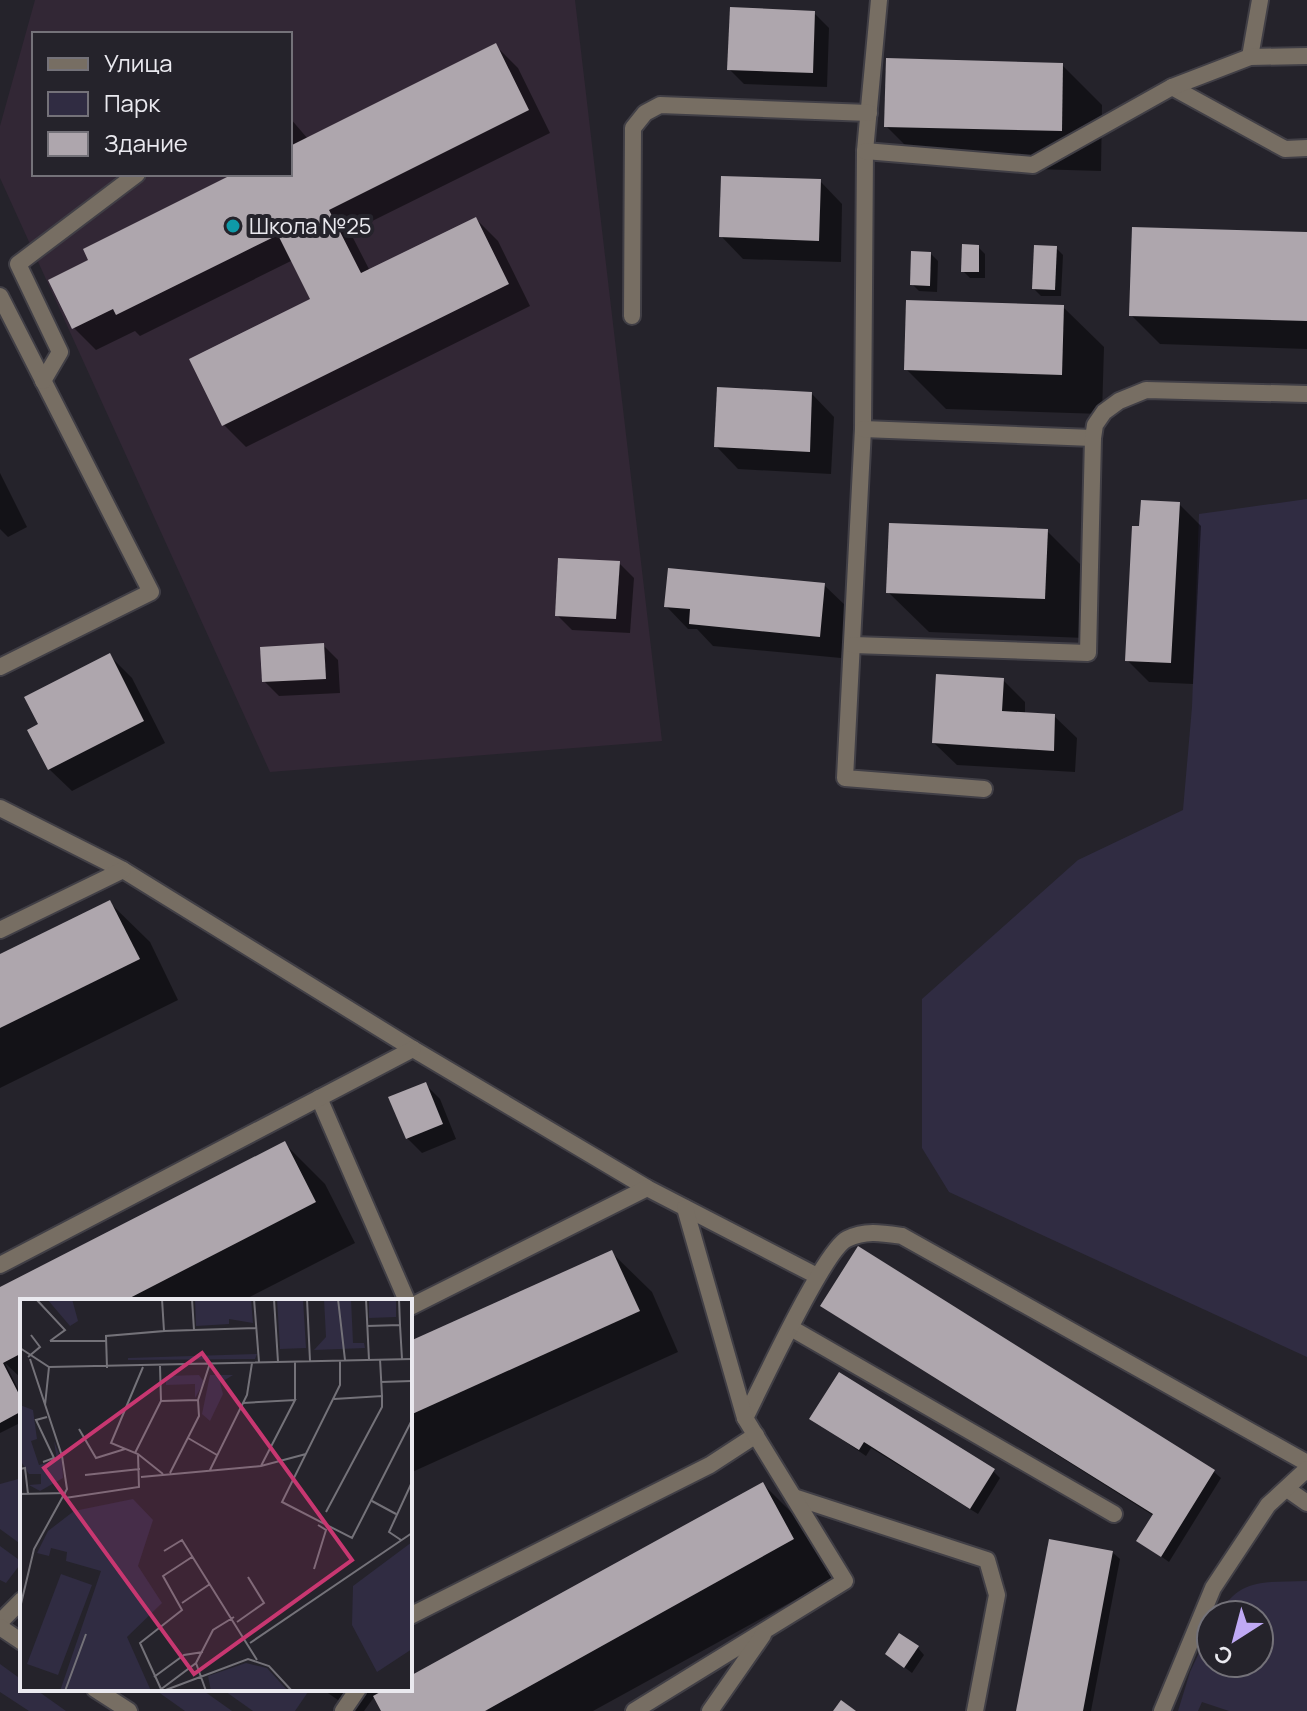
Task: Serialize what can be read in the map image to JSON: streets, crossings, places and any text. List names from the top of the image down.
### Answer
{
  "places": ["Школа №25"],
  "legend": ["Улица", "Парк", "Здание"],
  "north": "bottom left"
}
